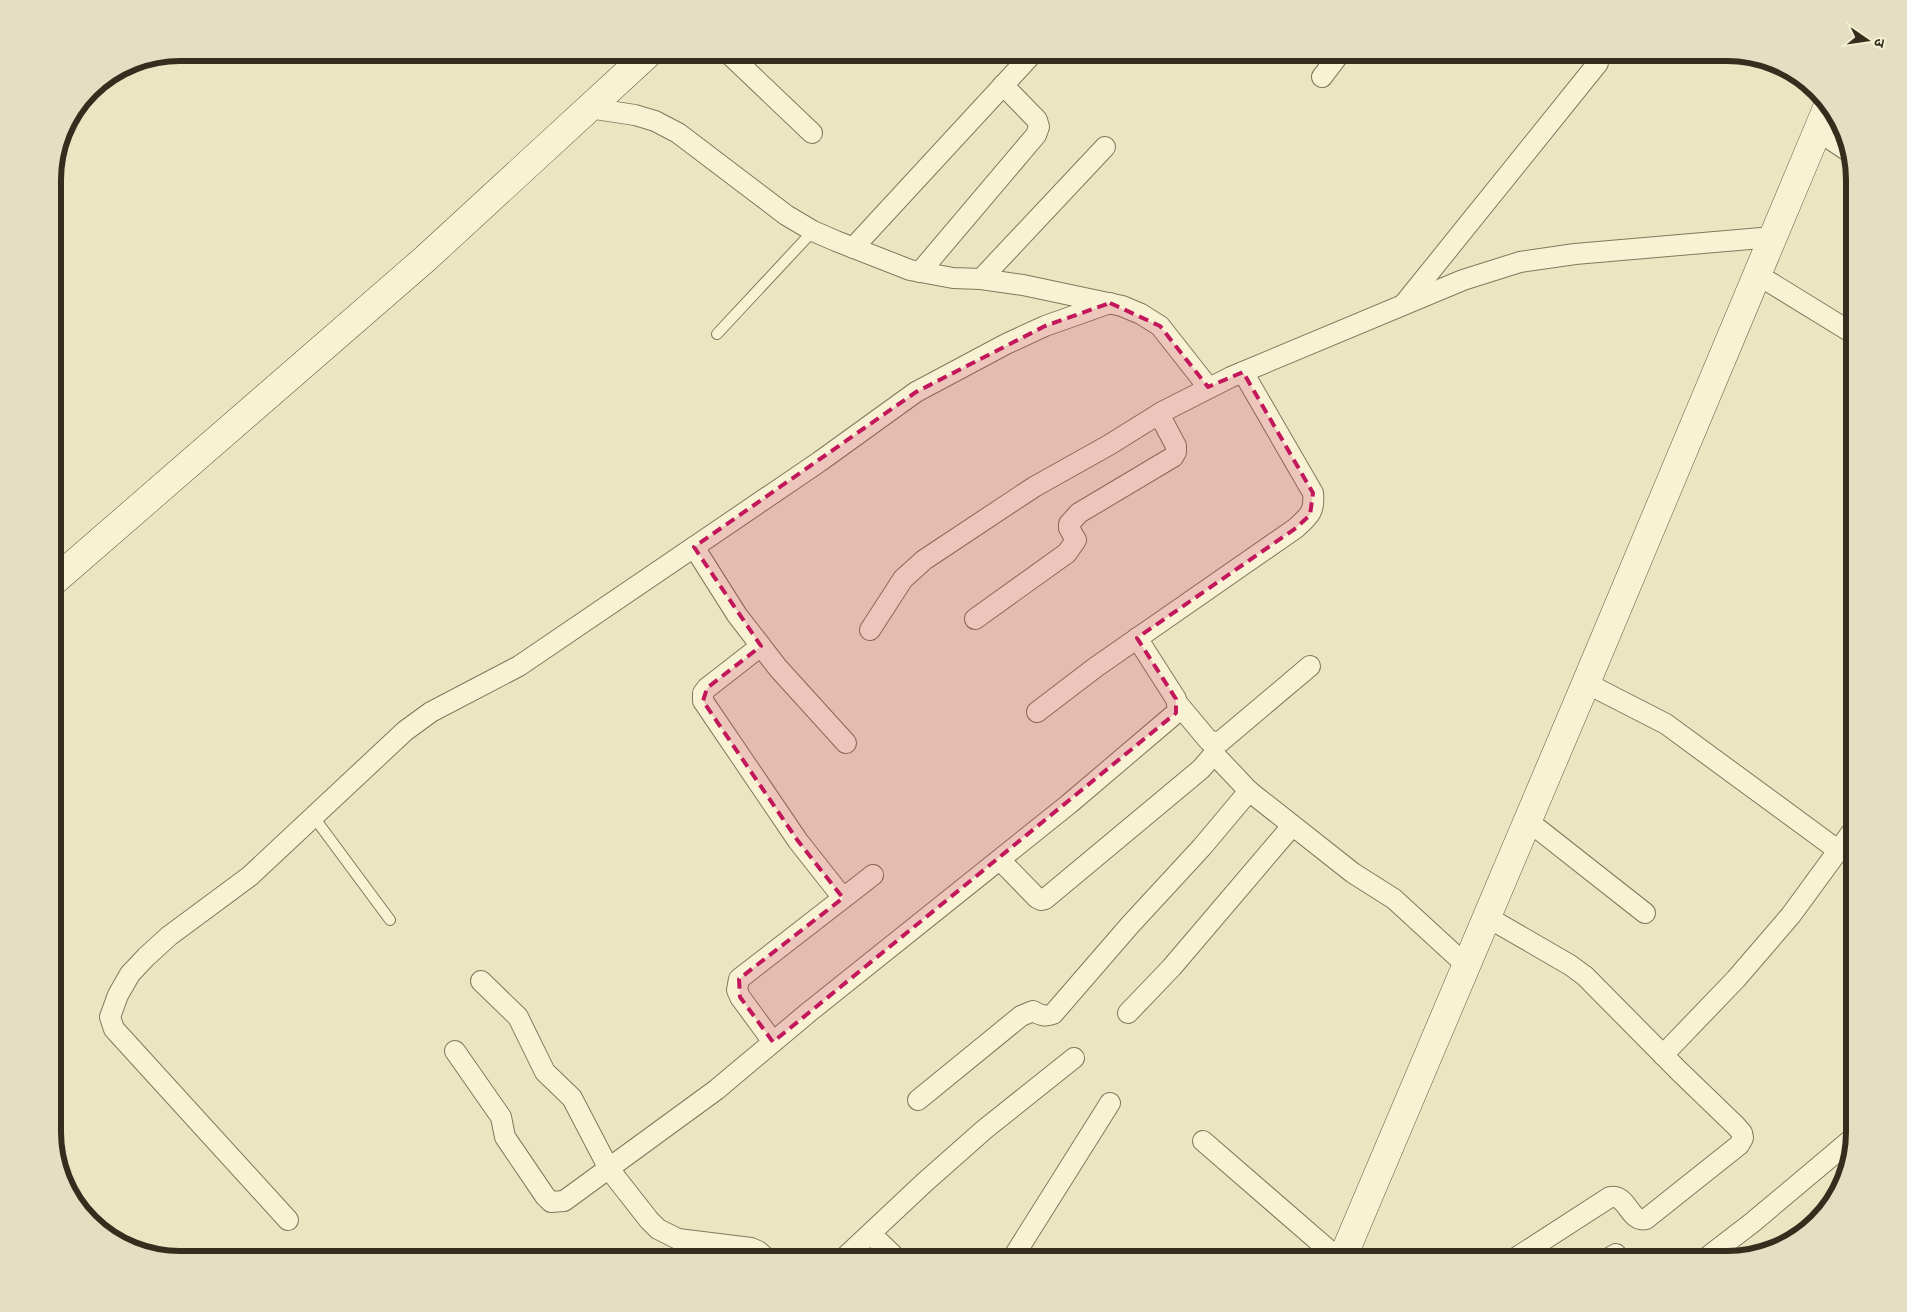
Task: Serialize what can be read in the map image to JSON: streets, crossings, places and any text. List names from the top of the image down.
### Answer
{
  "north": "right"
}
